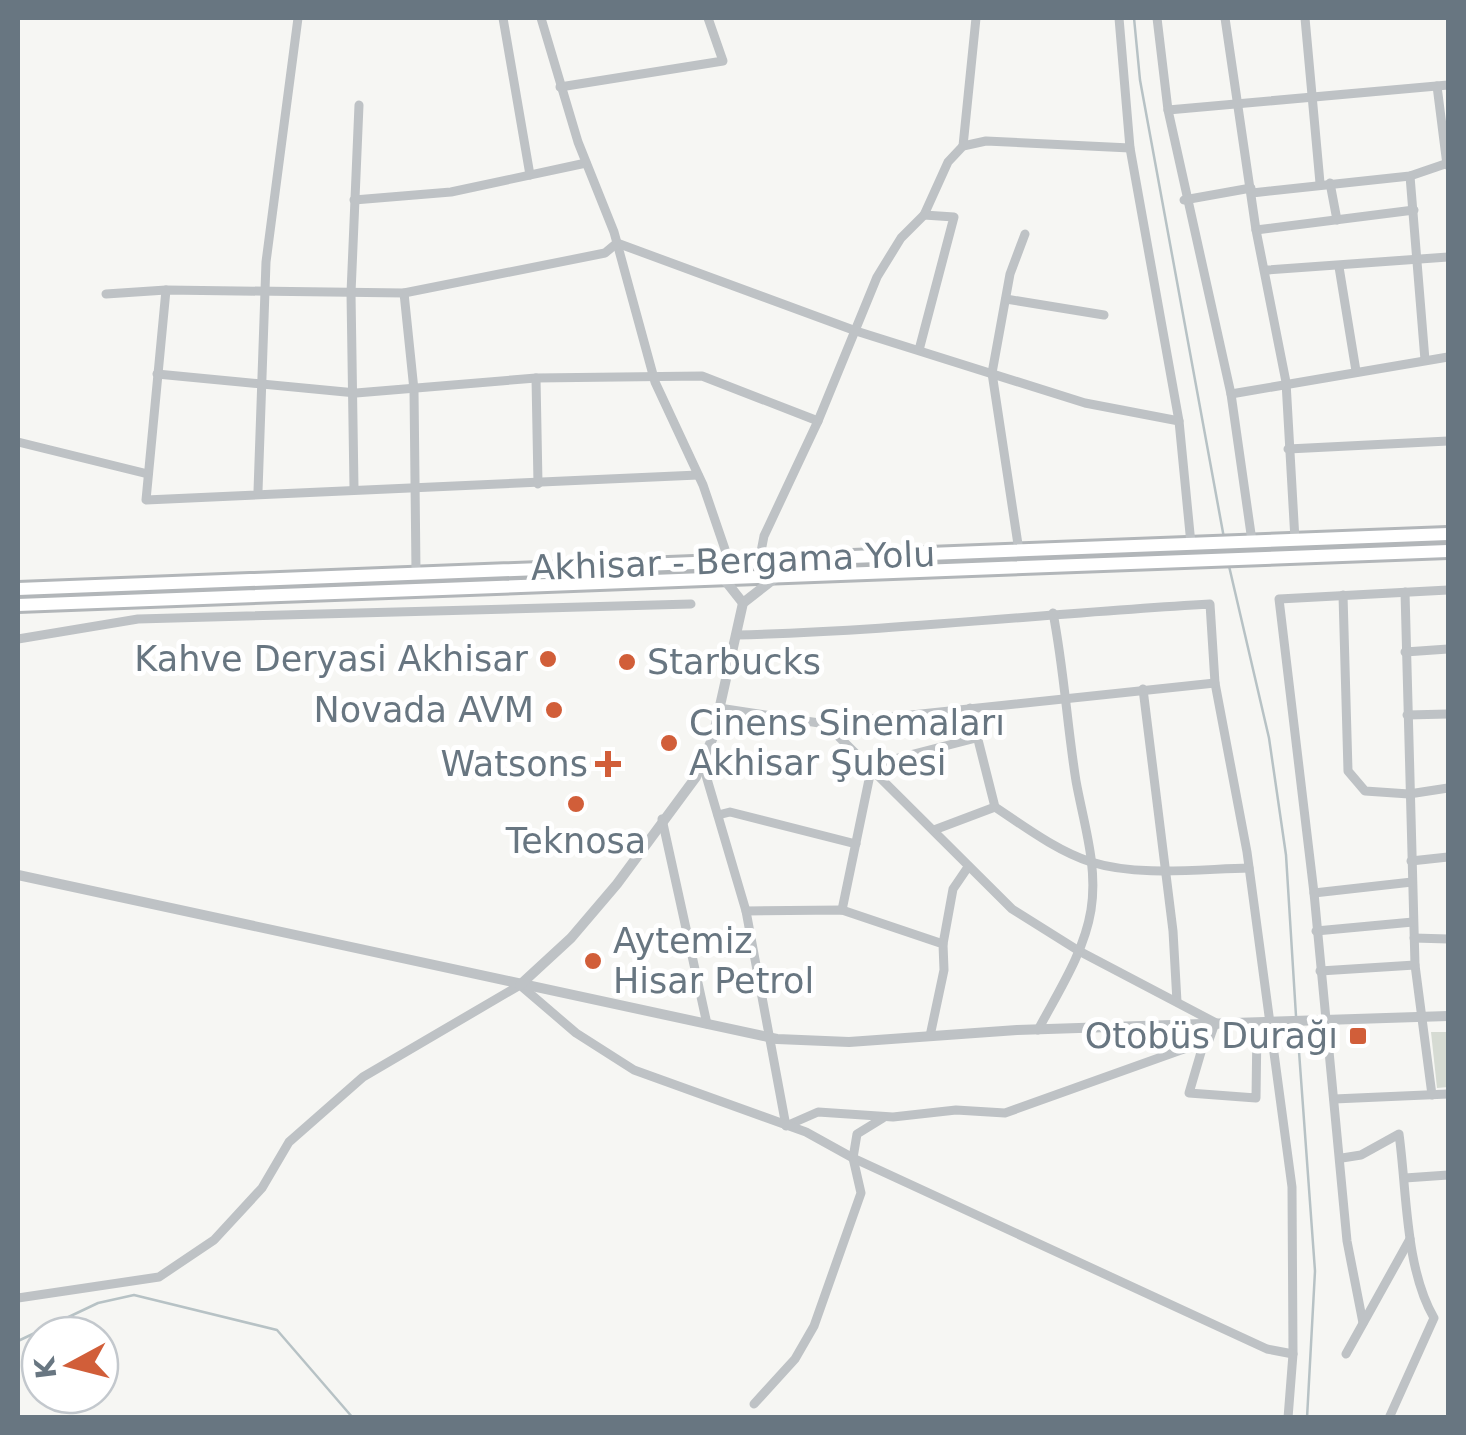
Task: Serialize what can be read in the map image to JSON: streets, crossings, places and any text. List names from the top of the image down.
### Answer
{
  "streets": {
    "main road": ["Akhisar - Bergama Yolu"]
  },
  "places": {
    "other": [
      "Kahve Deryasi Akhisar",
      "Starbucks",
      "Novada AVM",
      "Cinens Sinemaları Akhisar Şubesi",
      "Teknosa",
      "Aytemiz Hisar Petrol"
    ],
    "health": ["Watsons"],
    "transit": ["Otobüs Durağı"]
  },
  "north": "left"
}
